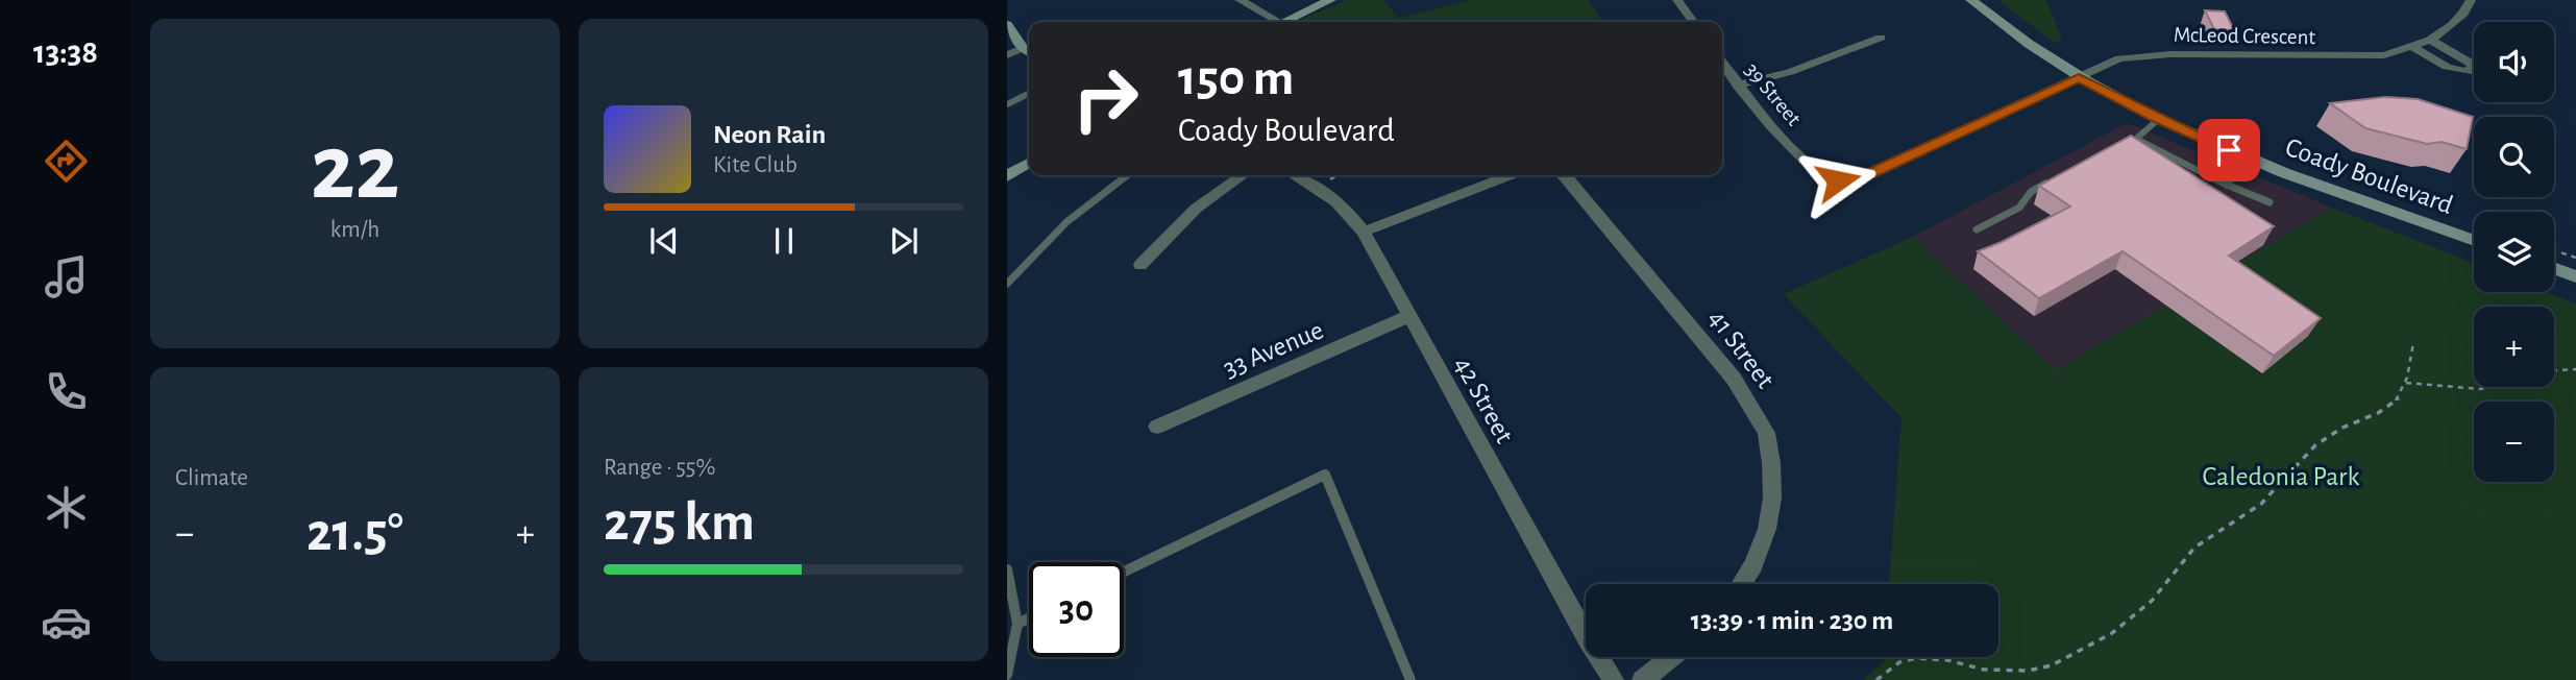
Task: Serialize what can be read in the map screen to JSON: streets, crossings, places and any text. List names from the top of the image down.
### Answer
{
  "streets": {
    "main road": ["Coady Boulevard"],
    "street": [
      "McLeod Crescent",
      "39 Street",
      "33 Avenue",
      "41 Street",
      "42 Street"
    ]
  },
  "crossings": [
    ["McLeod Crescent", "39 Street"],
    ["McLeod Crescent", "Coady Boulevard"],
    ["39 Street", "Coady Boulevard"],
    ["33 Avenue", "42 Street"]
  ],
  "parks": ["Caledonia Park"],
  "page": {
    "tabs": "13:38",
    "tile": [
      ["22", "km/h"],
      "Climate",
      ["Range · 55%", "275 km"]
    ],
    "map_buttons": ["+", "−"],
    "turn": ["150 m", "Coady Boulevard"],
    "song": ["Neon Rain", "Kite Club"],
    "heat": ["−", "21.5°", "+"],
    "limit": "30",
    "trip": "13:39 · 1 min · 230 m"
  }
}
